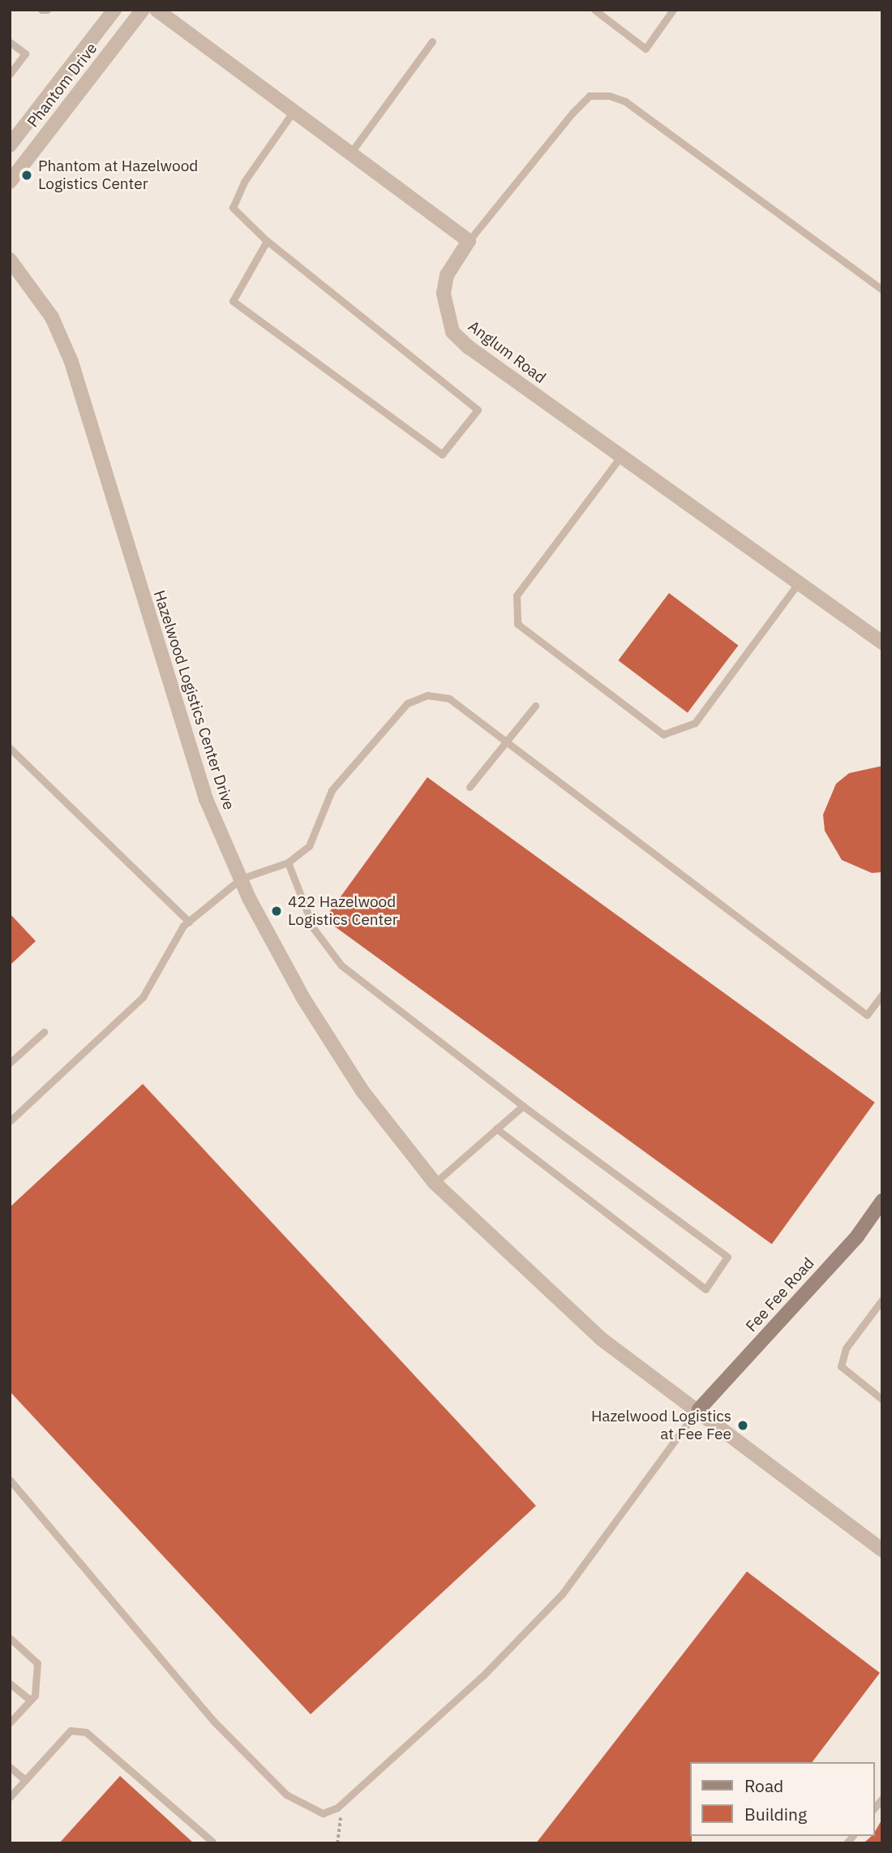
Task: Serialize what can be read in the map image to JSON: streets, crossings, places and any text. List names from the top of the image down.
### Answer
{
  "streets": {
    "street": [
      "Phantom Drive",
      "Anglum Road",
      "Hazelwood Logistics Center Drive",
      "Fee Fee Road"
    ]
  },
  "crossings": [
    ["Hazelwood Logistics Center Drive", "Fee Fee Road"]
  ],
  "places": ["Phantom at Hazelwood Logistics Center", "422 Hazelwood Logistics Center", "Hazelwood Logistics at Fee Fee"],
  "legend": ["Road", "Building"]
}
